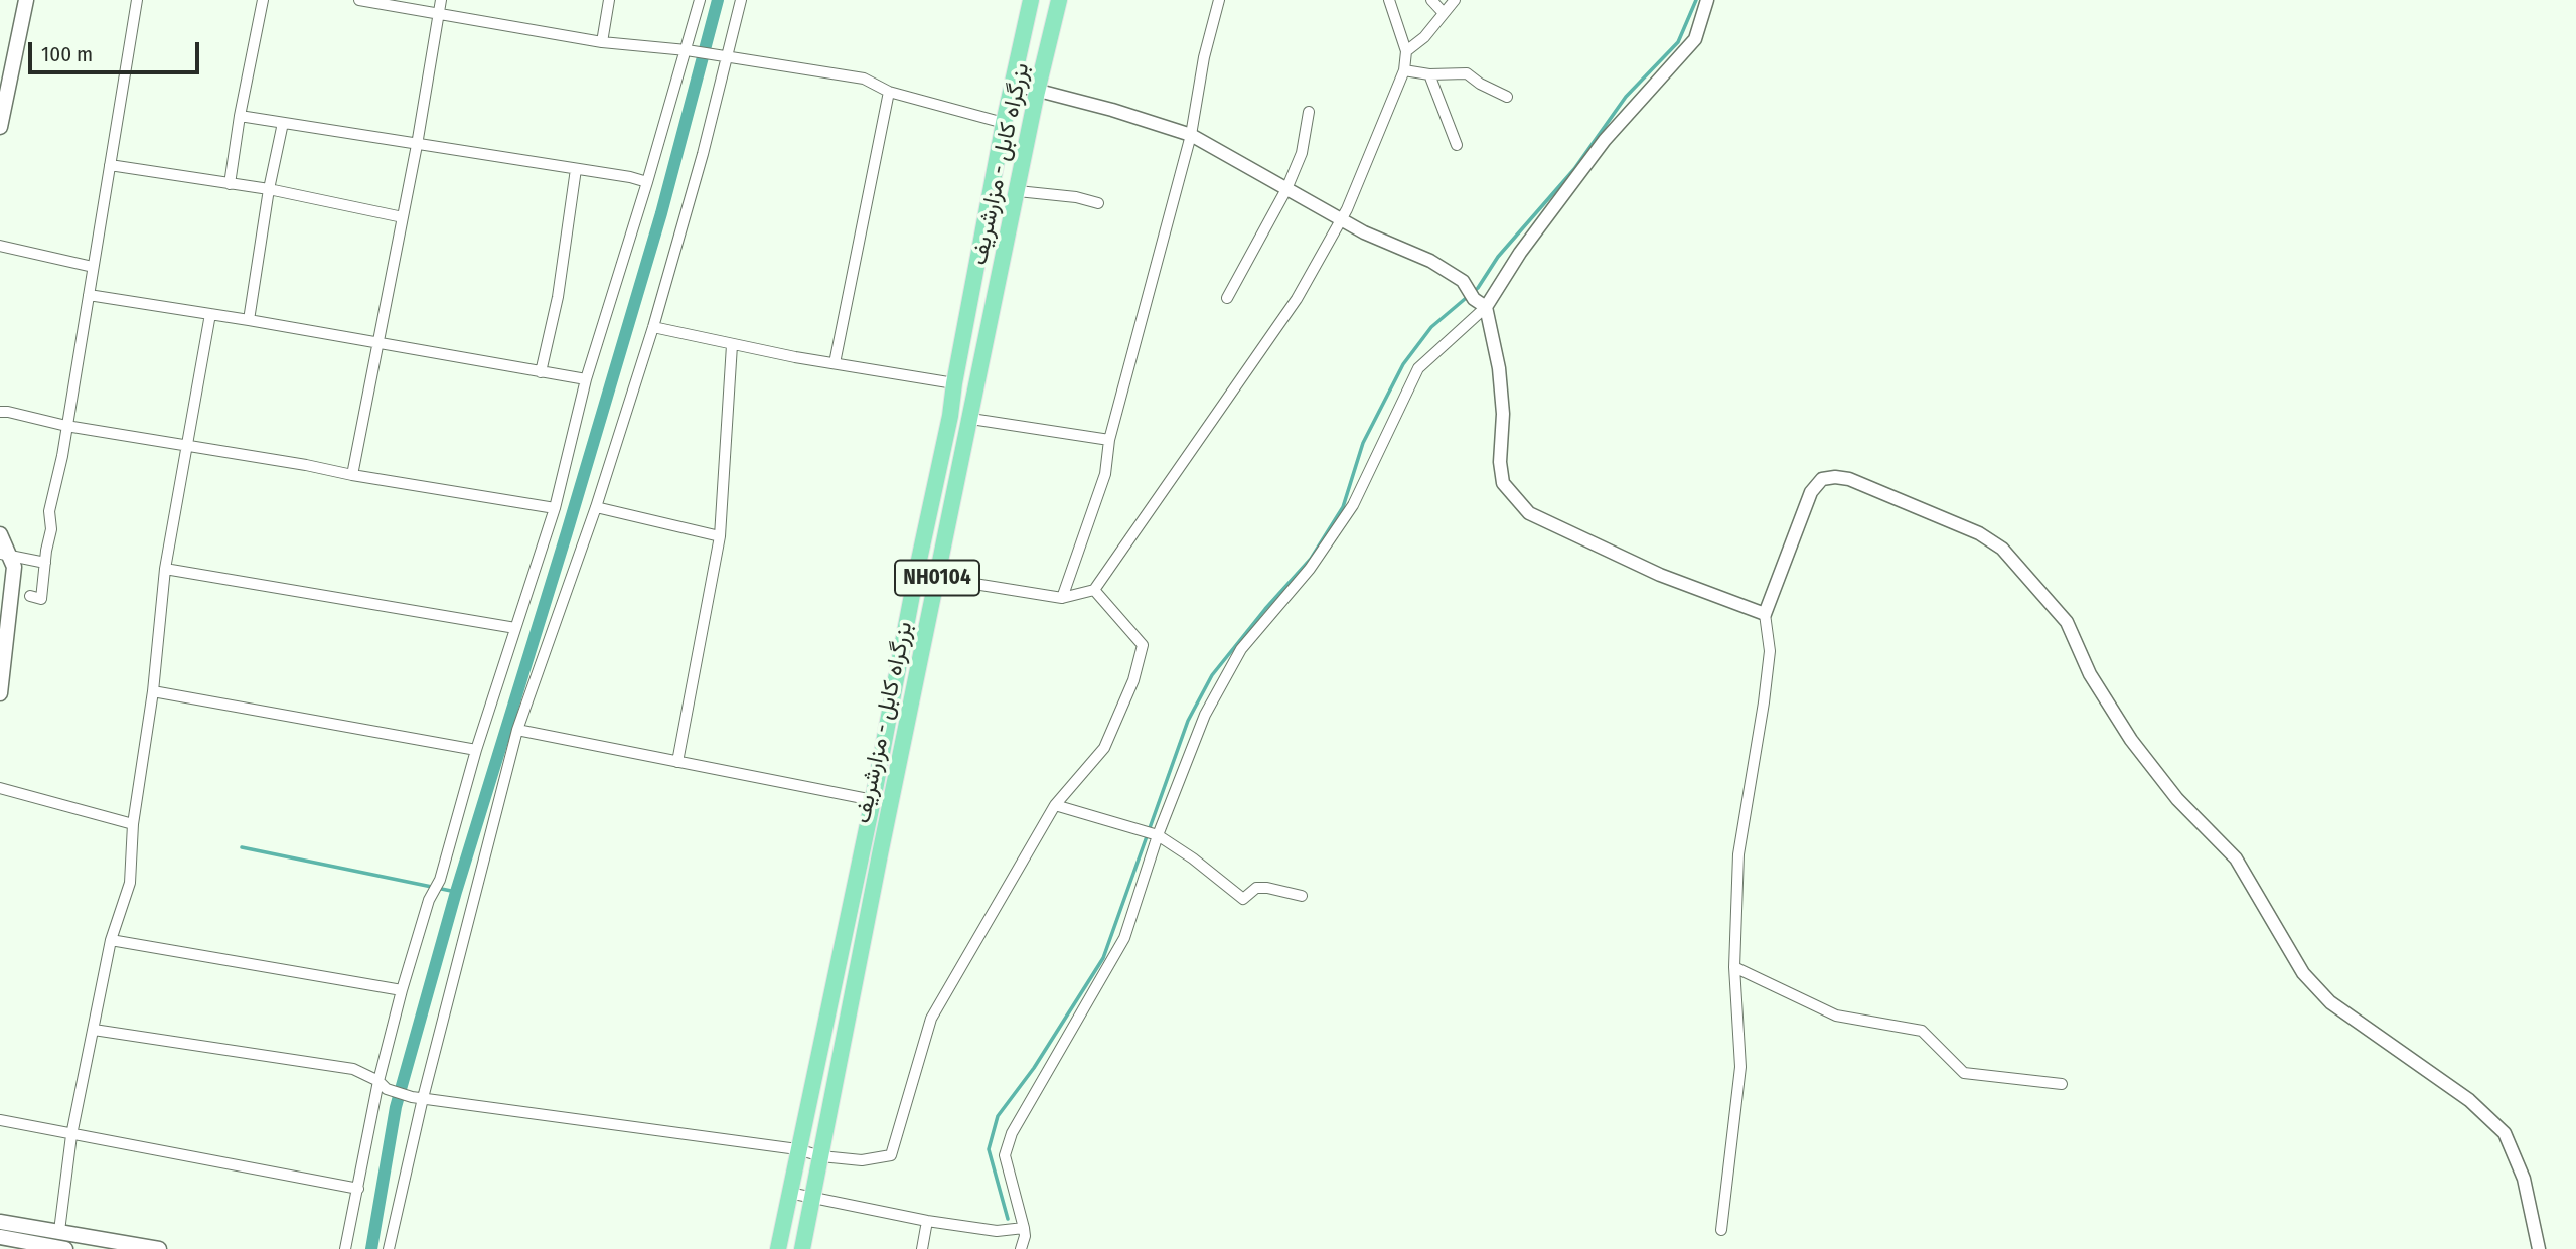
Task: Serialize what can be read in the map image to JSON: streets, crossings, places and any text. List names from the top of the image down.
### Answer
{
  "streets": {
    "highway": ["بزرگراه کابل - مزارشریف", "NH0104"]
  },
  "scale_bar": "100 m"
}
